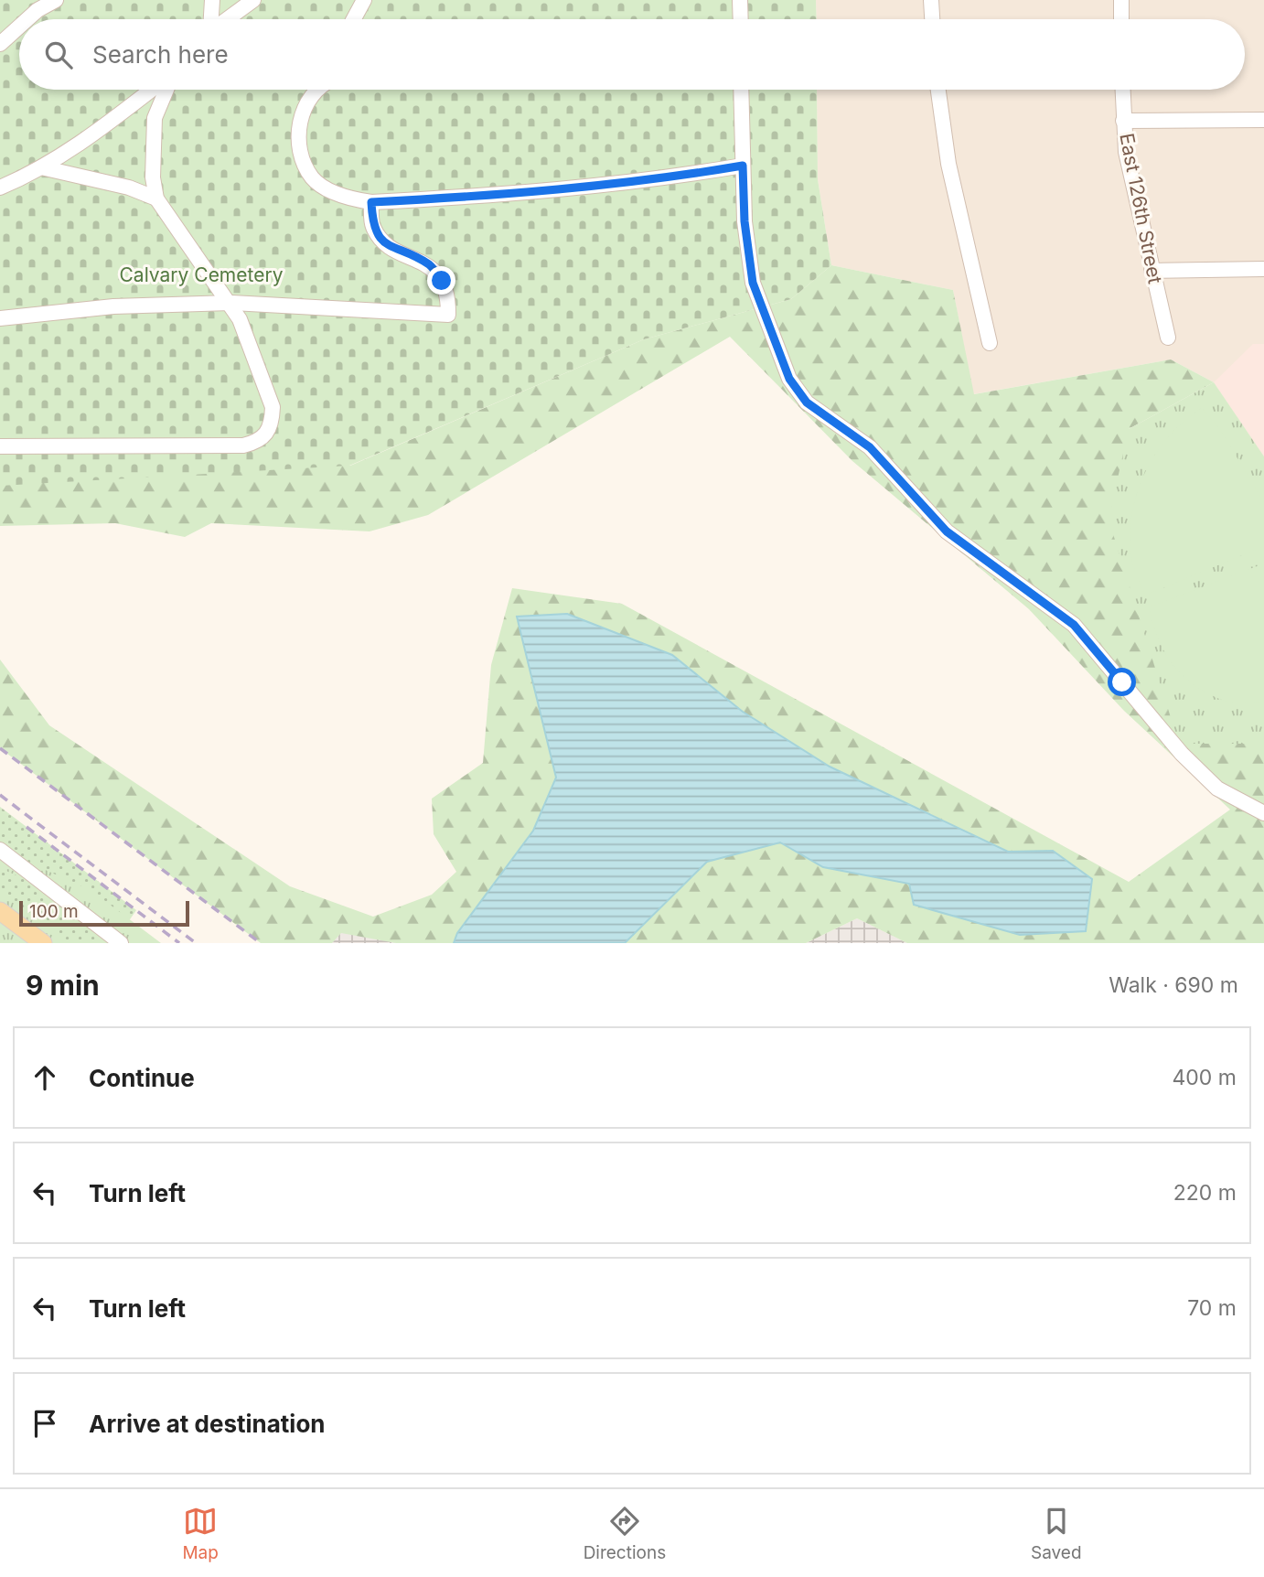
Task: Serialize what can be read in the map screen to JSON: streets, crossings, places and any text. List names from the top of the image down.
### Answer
{
  "streets": {
    "street": ["East 126th Street"]
  },
  "parks": ["Calvary Cemetery"],
  "scale_bar": "100 m",
  "page": {
    "search": "Search here",
    "scale": "100 m",
    "heading": ["9 min", "Walk · 690 m"],
    "list": [
      ["Continue", "400 m"],
      ["Turn left", "220 m"],
      ["Turn left", "70 m"],
      "Arrive at destination"
    ],
    "nav": ["Map", "Directions", "Saved"]
  }
}
